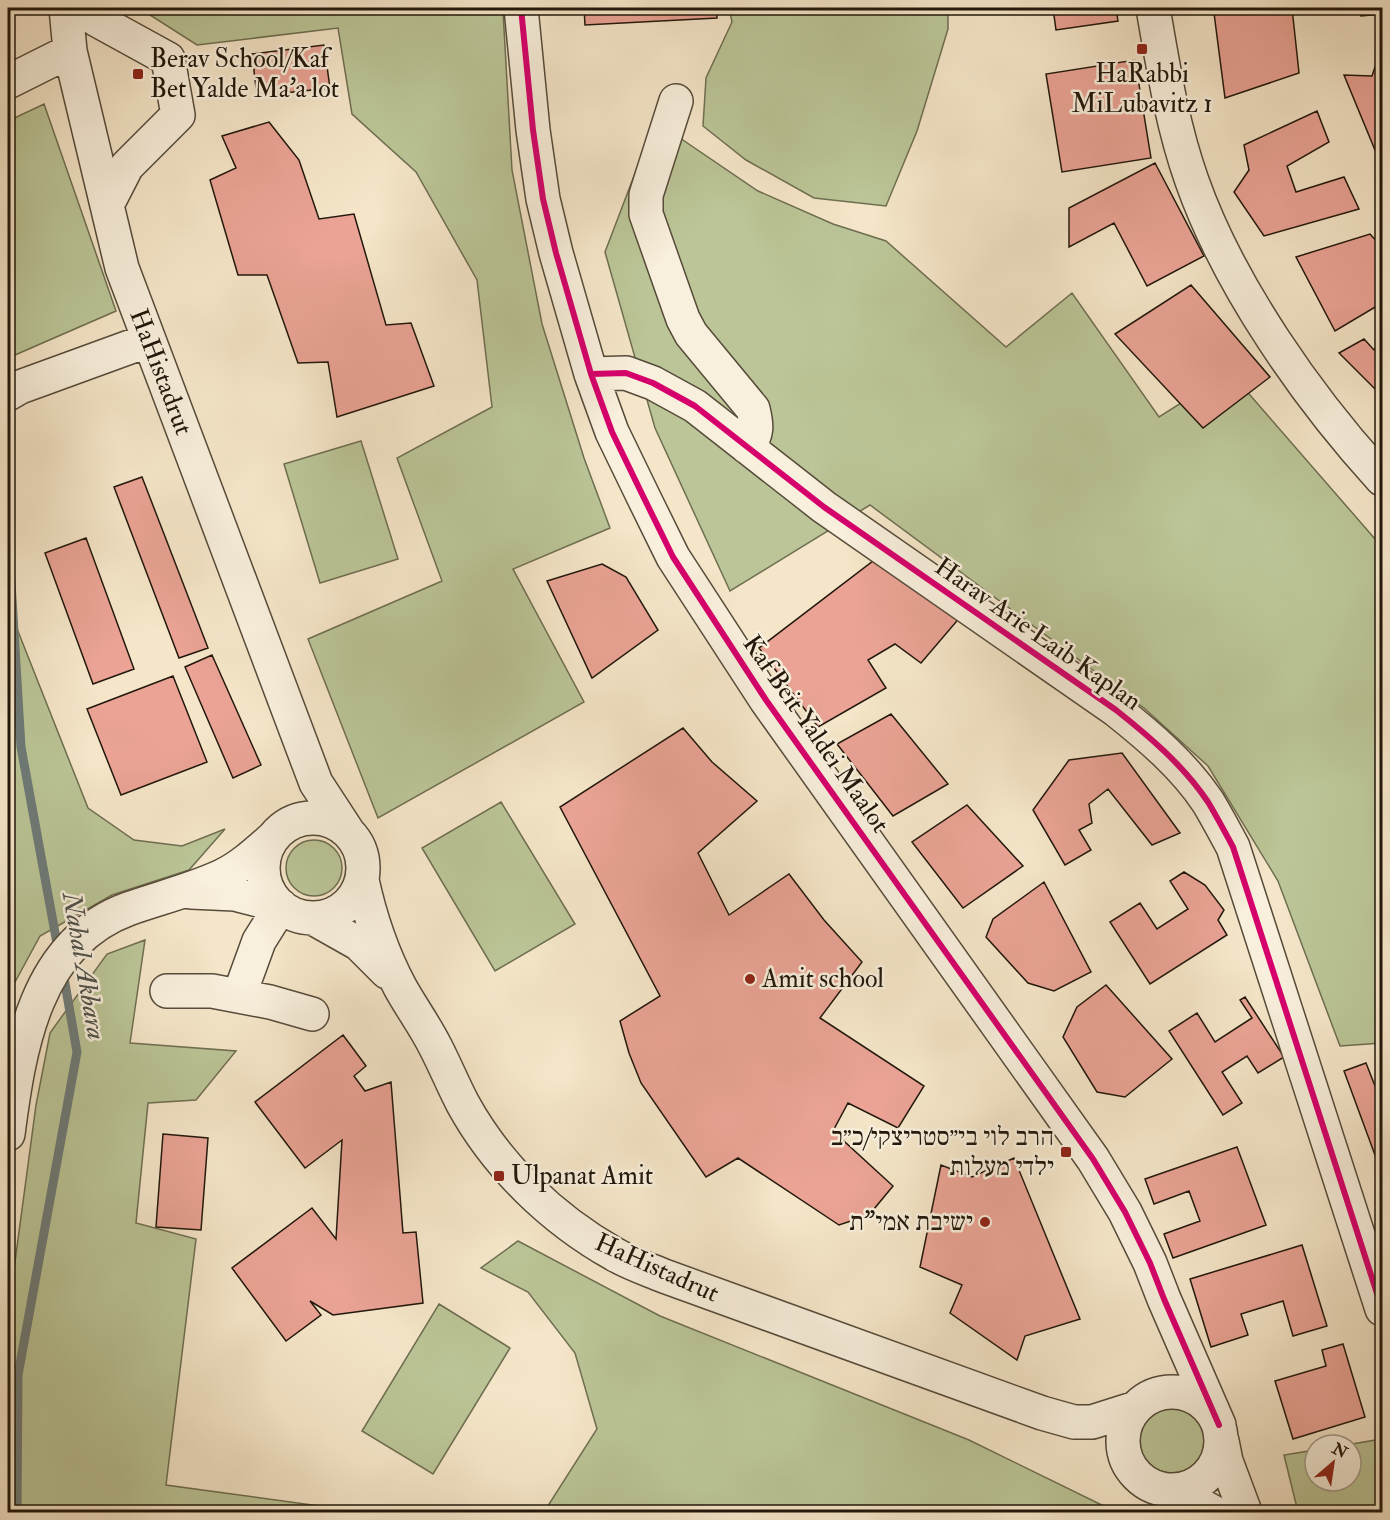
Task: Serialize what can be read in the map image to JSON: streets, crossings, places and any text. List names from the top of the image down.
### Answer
{
  "streets": {
    "street": ["HaHistadrut", "Harav Arie Laib Kaplan", "Kaf Beit Yaldei Maalot"]
  },
  "crossings": [
    ["HaHistadrut", "Kaf Beit Yaldei Maalot"],
    ["Harav Arie Laib Kaplan", "Kaf Beit Yaldei Maalot"]
  ],
  "water": ["Nahal Akbara"],
  "places": {
    "transit": [
      "HaRabbi MiLubavitz 1",
      "Berav School/Kaf Bet Yalde Ma'a lot",
      "הרב לוי בי״סטריצקי/כ״ב ילדי מעלות",
      "Ulpanat Amit"
    ],
    "other": ["Amit school", "ישיבת אמי\"ת"]
  },
  "north": "top right"
}
